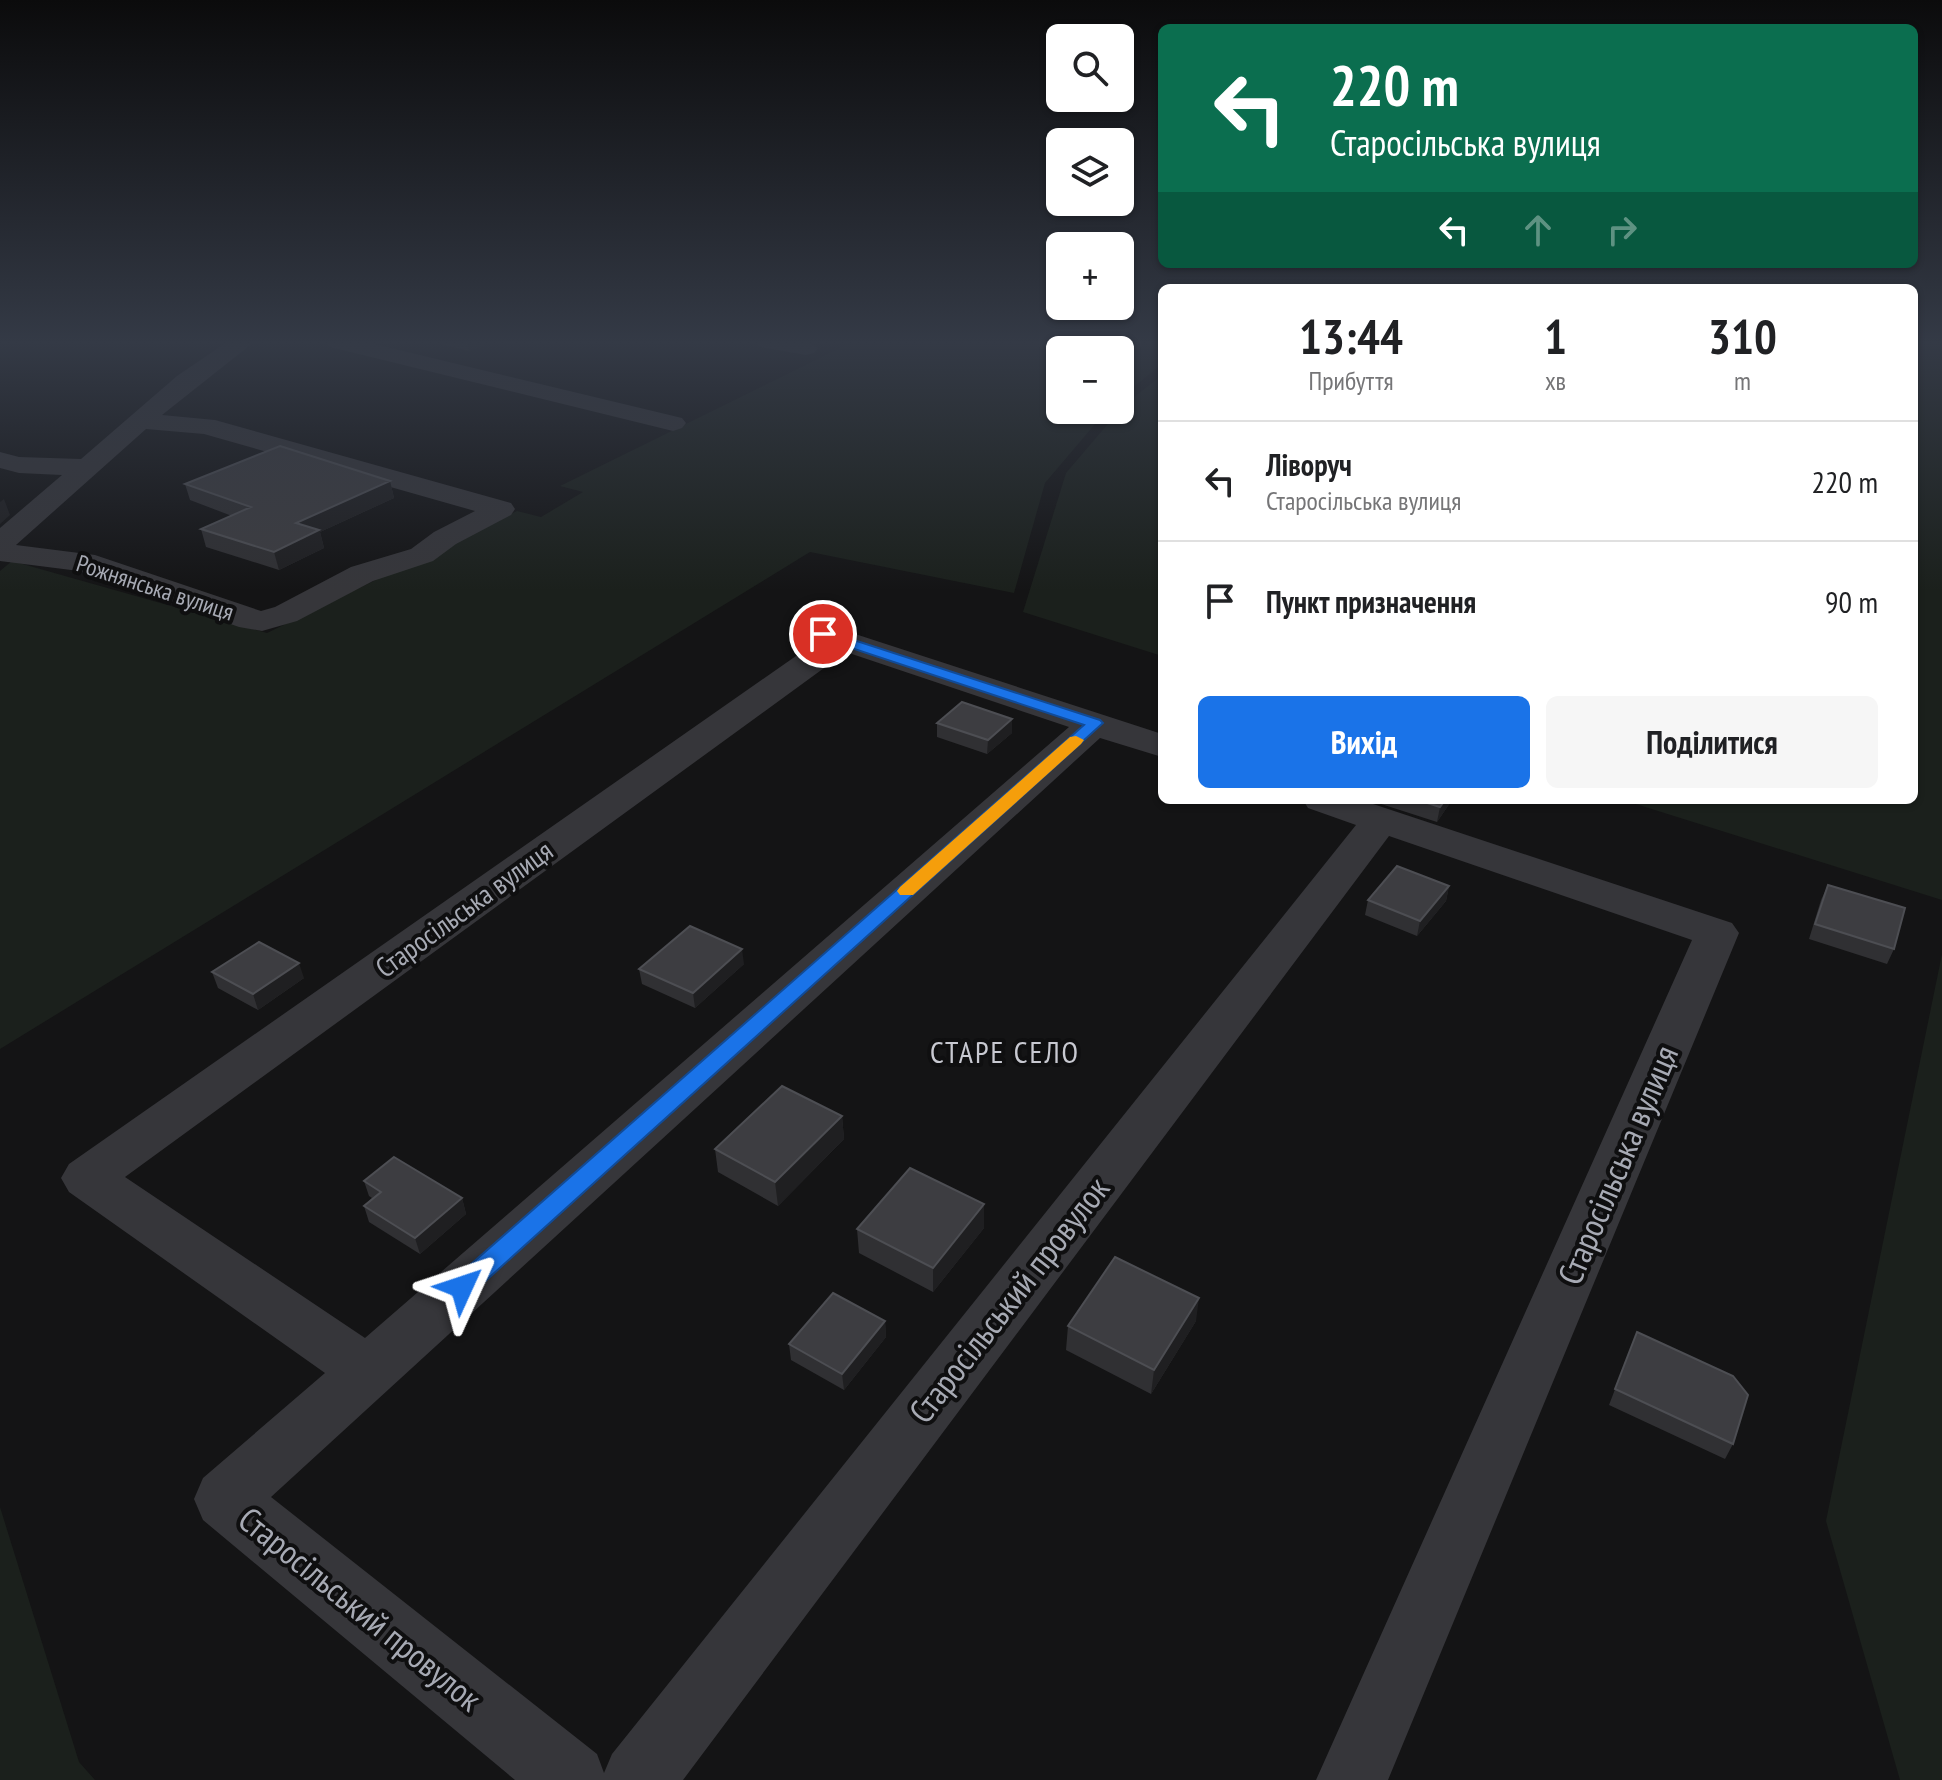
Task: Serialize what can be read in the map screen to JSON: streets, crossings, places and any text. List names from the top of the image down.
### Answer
{
  "streets": {
    "street": ["Рожнянська вулиця", "Старосільська вулиця", "Старосільський провулок"]
  },
  "crossings": [
    ["Старосільська вулиця", "Старосільський провулок"]
  ],
  "districts": ["СТАРЕ СЕЛО"],
  "page": {
    "map_buttons": ["+", "−"],
    "turn": ["220 m", "Старосільська вулиця"],
    "eta": [
      "13:44",
      "Прибуття",
      "1",
      "хв",
      "310",
      "m"
    ],
    "list": [
      {
        "name": "Ліворуч",
        "note": "Старосільська вулиця",
        "value": "220 m"
      },
      {
        "name": "Пункт призначення",
        "value": "90 m"
      }
    ],
    "buttons": ["Вихід", "Поділитися"]
  }
}
